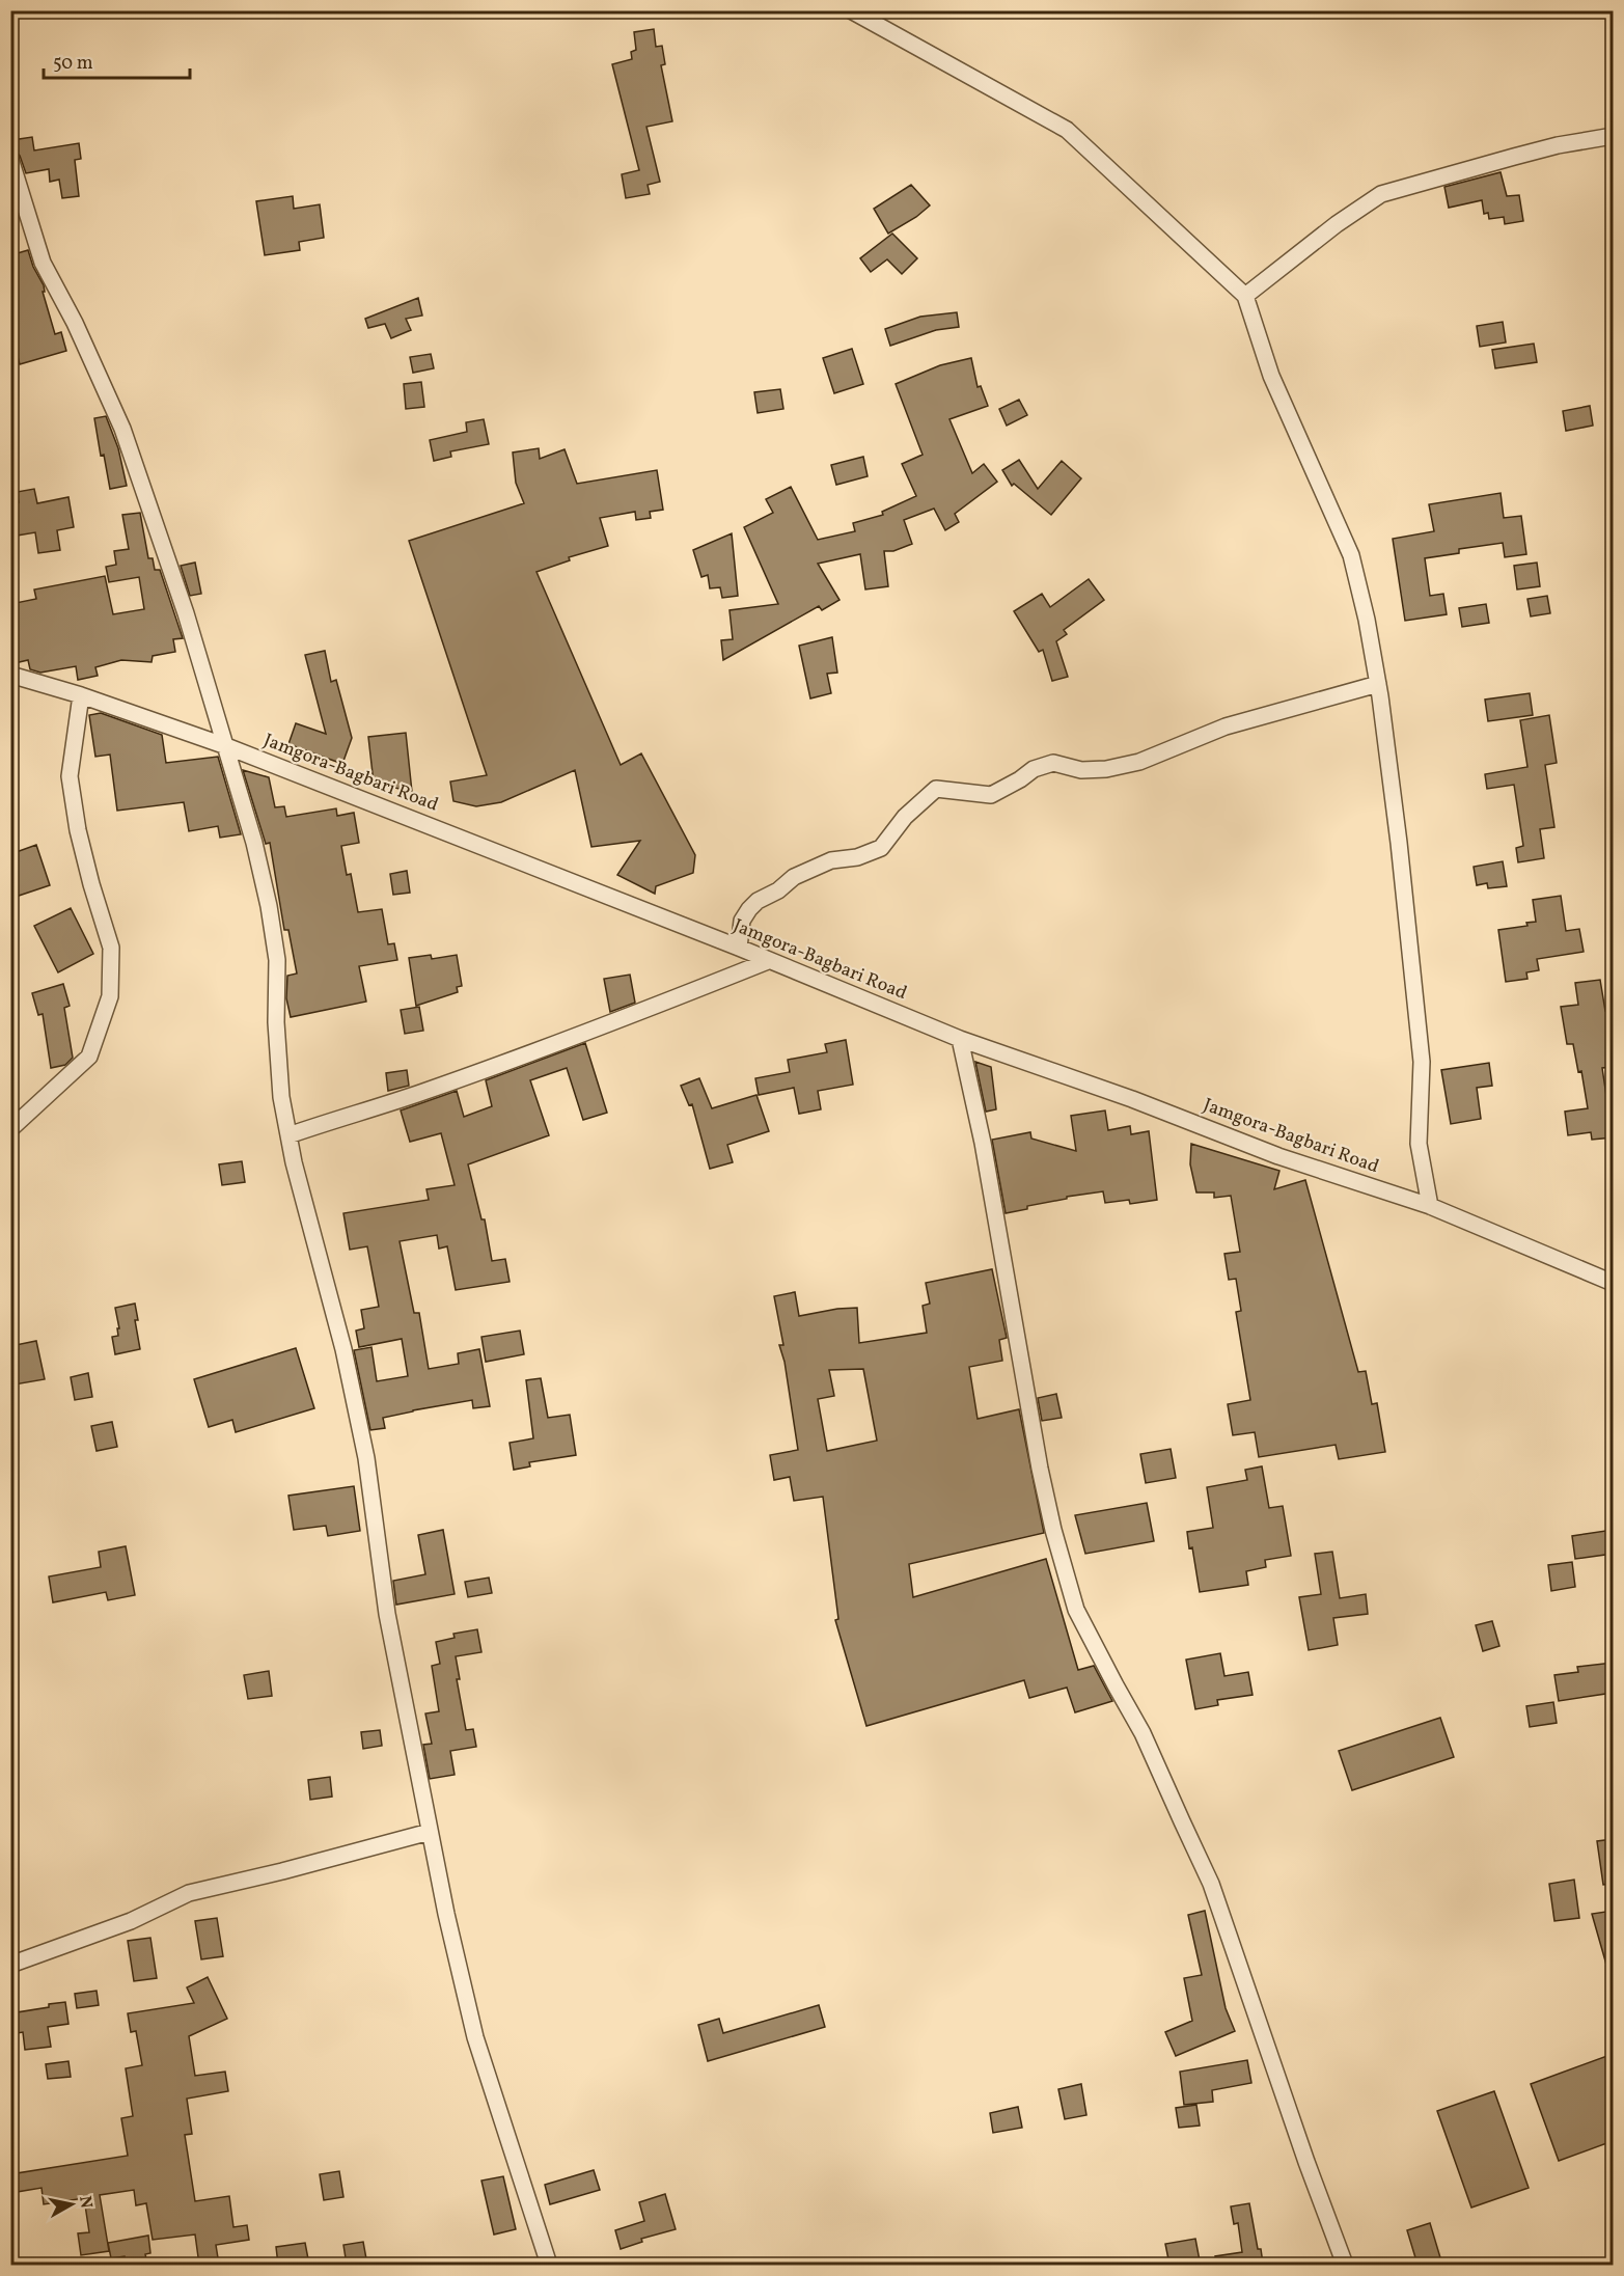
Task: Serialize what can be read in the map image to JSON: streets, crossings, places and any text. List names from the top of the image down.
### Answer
{
  "streets": {
    "street": ["Jamgora-Bagbari Road"]
  },
  "scale_bar": "50 m",
  "north": "right"
}
